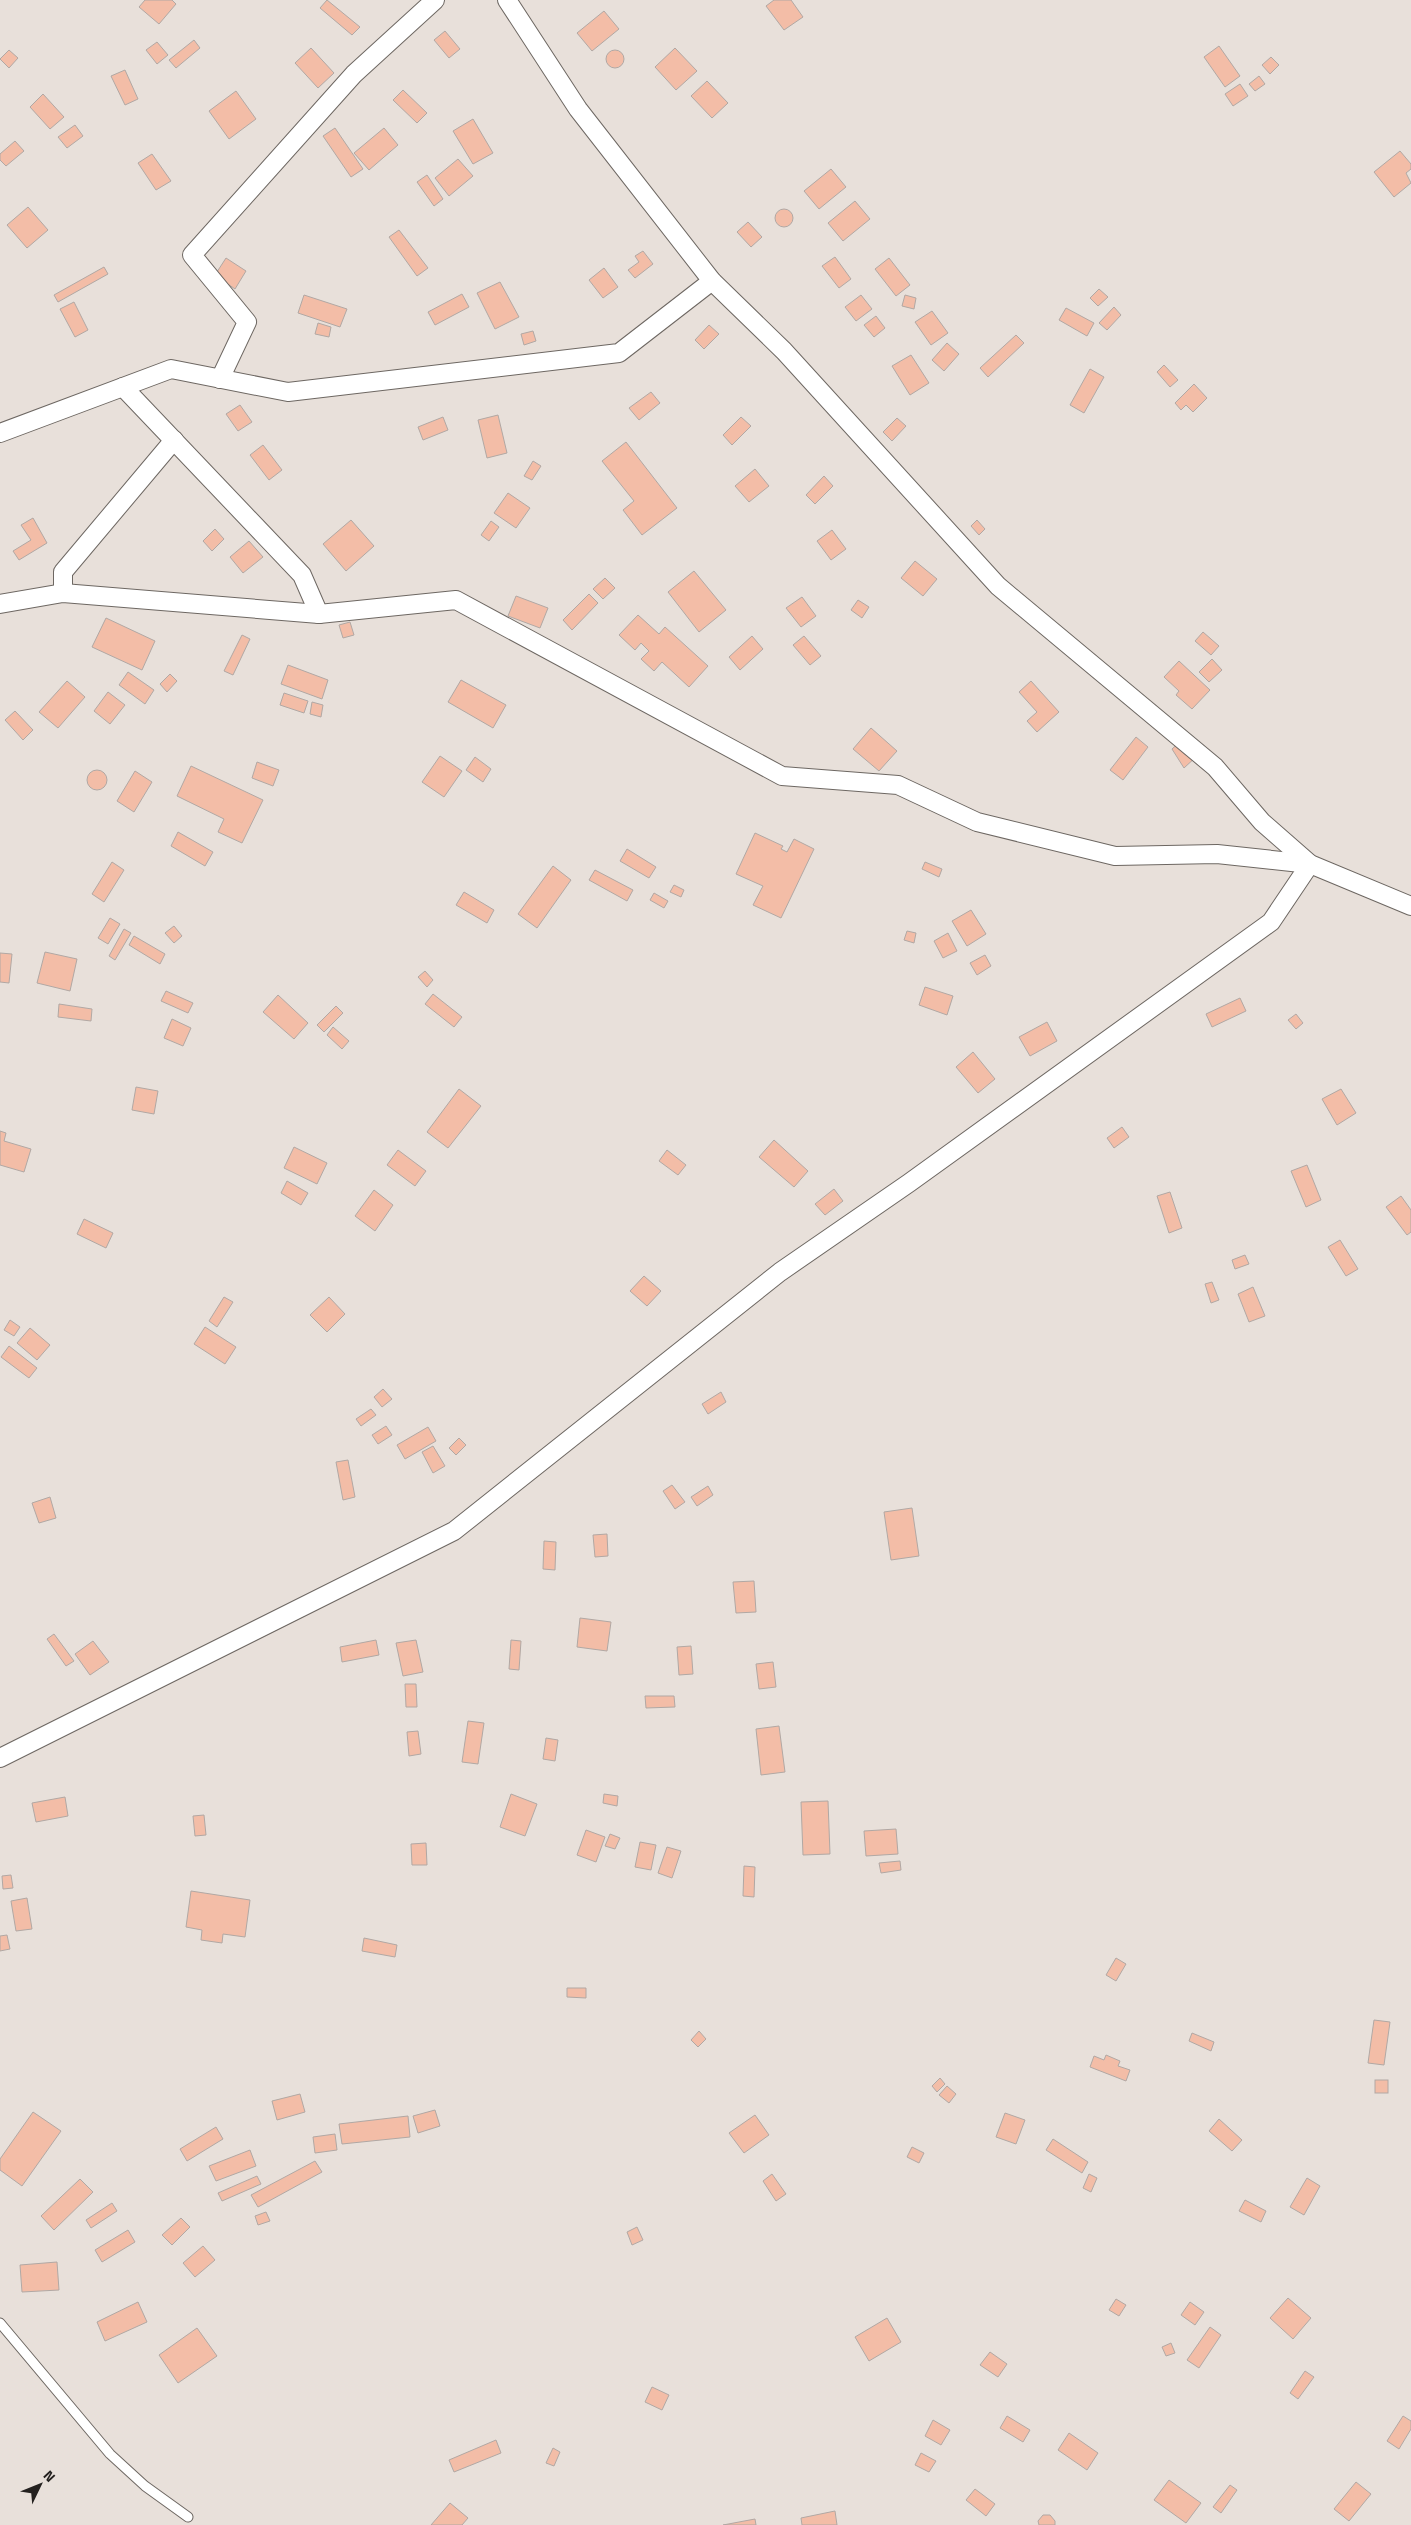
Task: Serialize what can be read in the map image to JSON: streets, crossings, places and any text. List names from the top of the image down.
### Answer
{
  "north": "top right"
}
